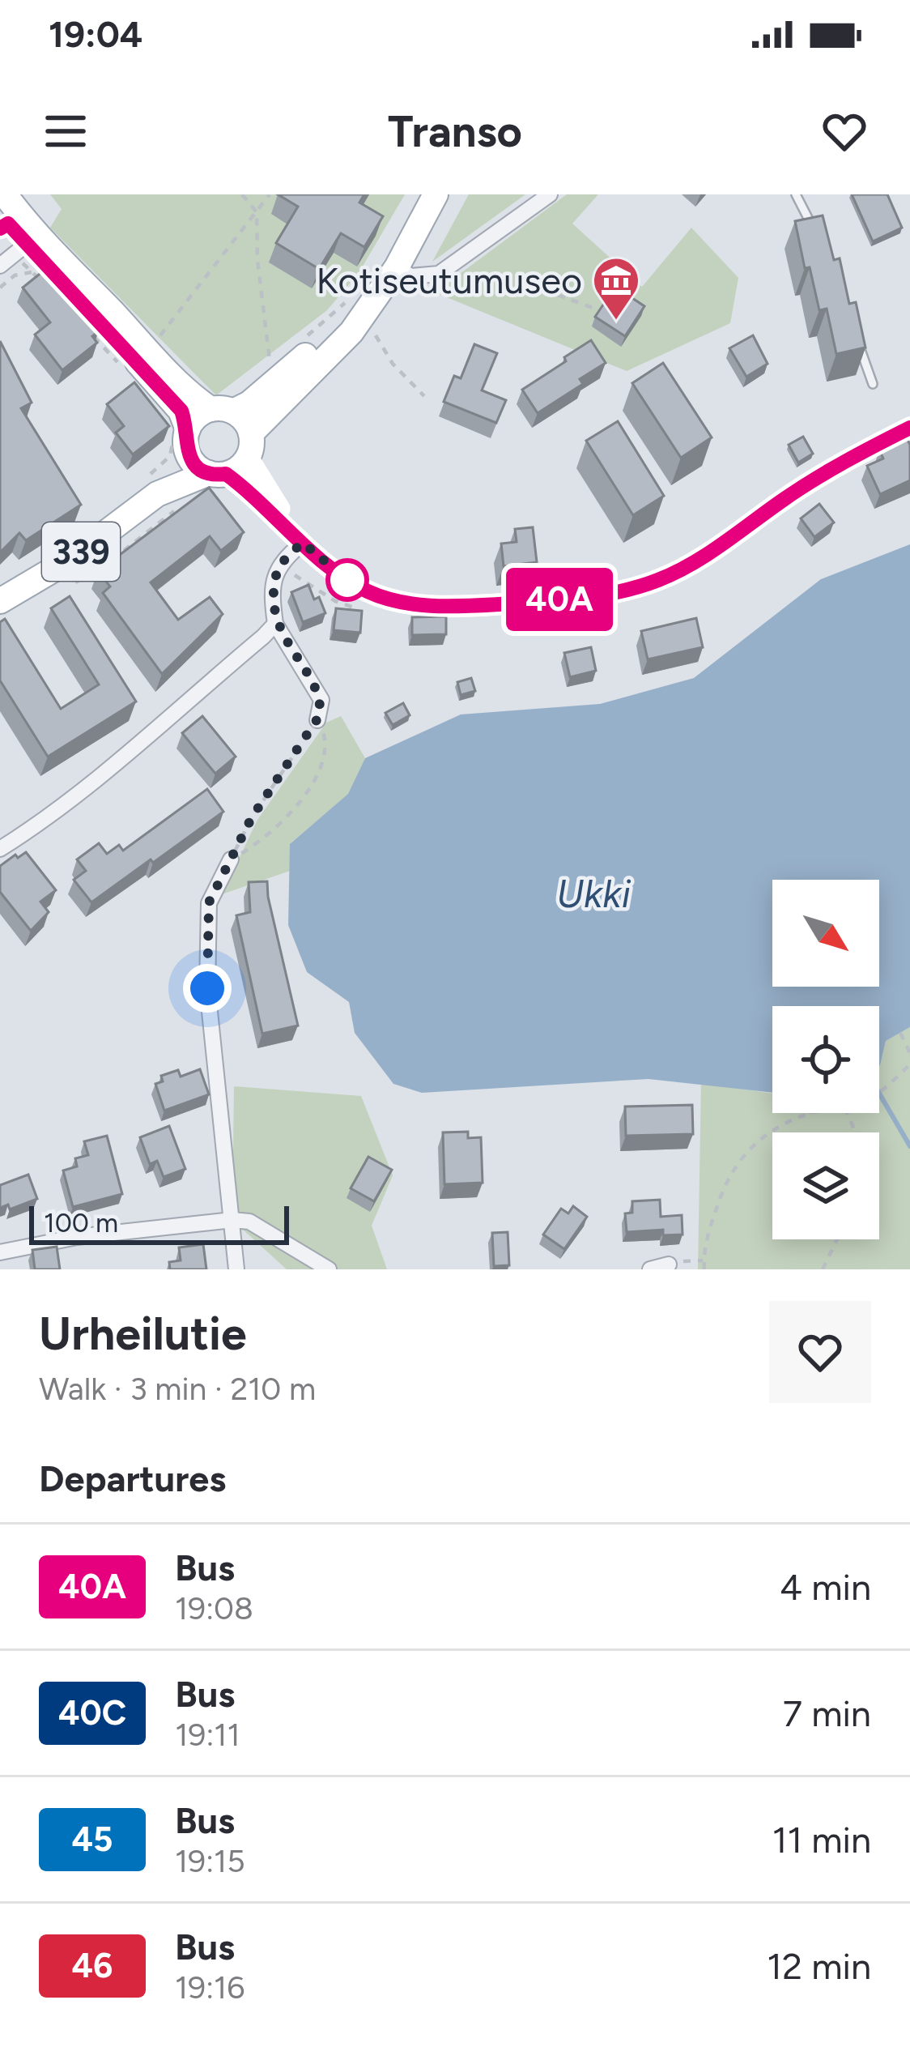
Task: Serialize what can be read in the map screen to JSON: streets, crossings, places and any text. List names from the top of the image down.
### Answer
{
  "streets": {
    "main road": ["339"]
  },
  "water": ["Ukki"],
  "places": {
    "museum": ["Kotiseutumuseo"]
  },
  "lines": ["bus line 40A"],
  "scale_bar": "100 m",
  "north": "bottom right",
  "page": {
    "status": "19:04",
    "header": "Transo",
    "on_map": "40A",
    "scale": "100 m",
    "heading": [
      ["Urheilutie", "Walk · 3 min · 210 m"],
      "Departures"
    ],
    "list": [
      {
        "mark": "40A",
        "name": "Bus",
        "note": "19:08",
        "value": "4 min"
      },
      {
        "mark": "40C",
        "name": "Bus",
        "note": "19:11",
        "value": "7 min"
      },
      {
        "mark": "45",
        "name": "Bus",
        "note": "19:15",
        "value": "11 min"
      },
      {
        "mark": "46",
        "name": "Bus",
        "note": "19:16",
        "value": "12 min"
      }
    ]
  }
}
